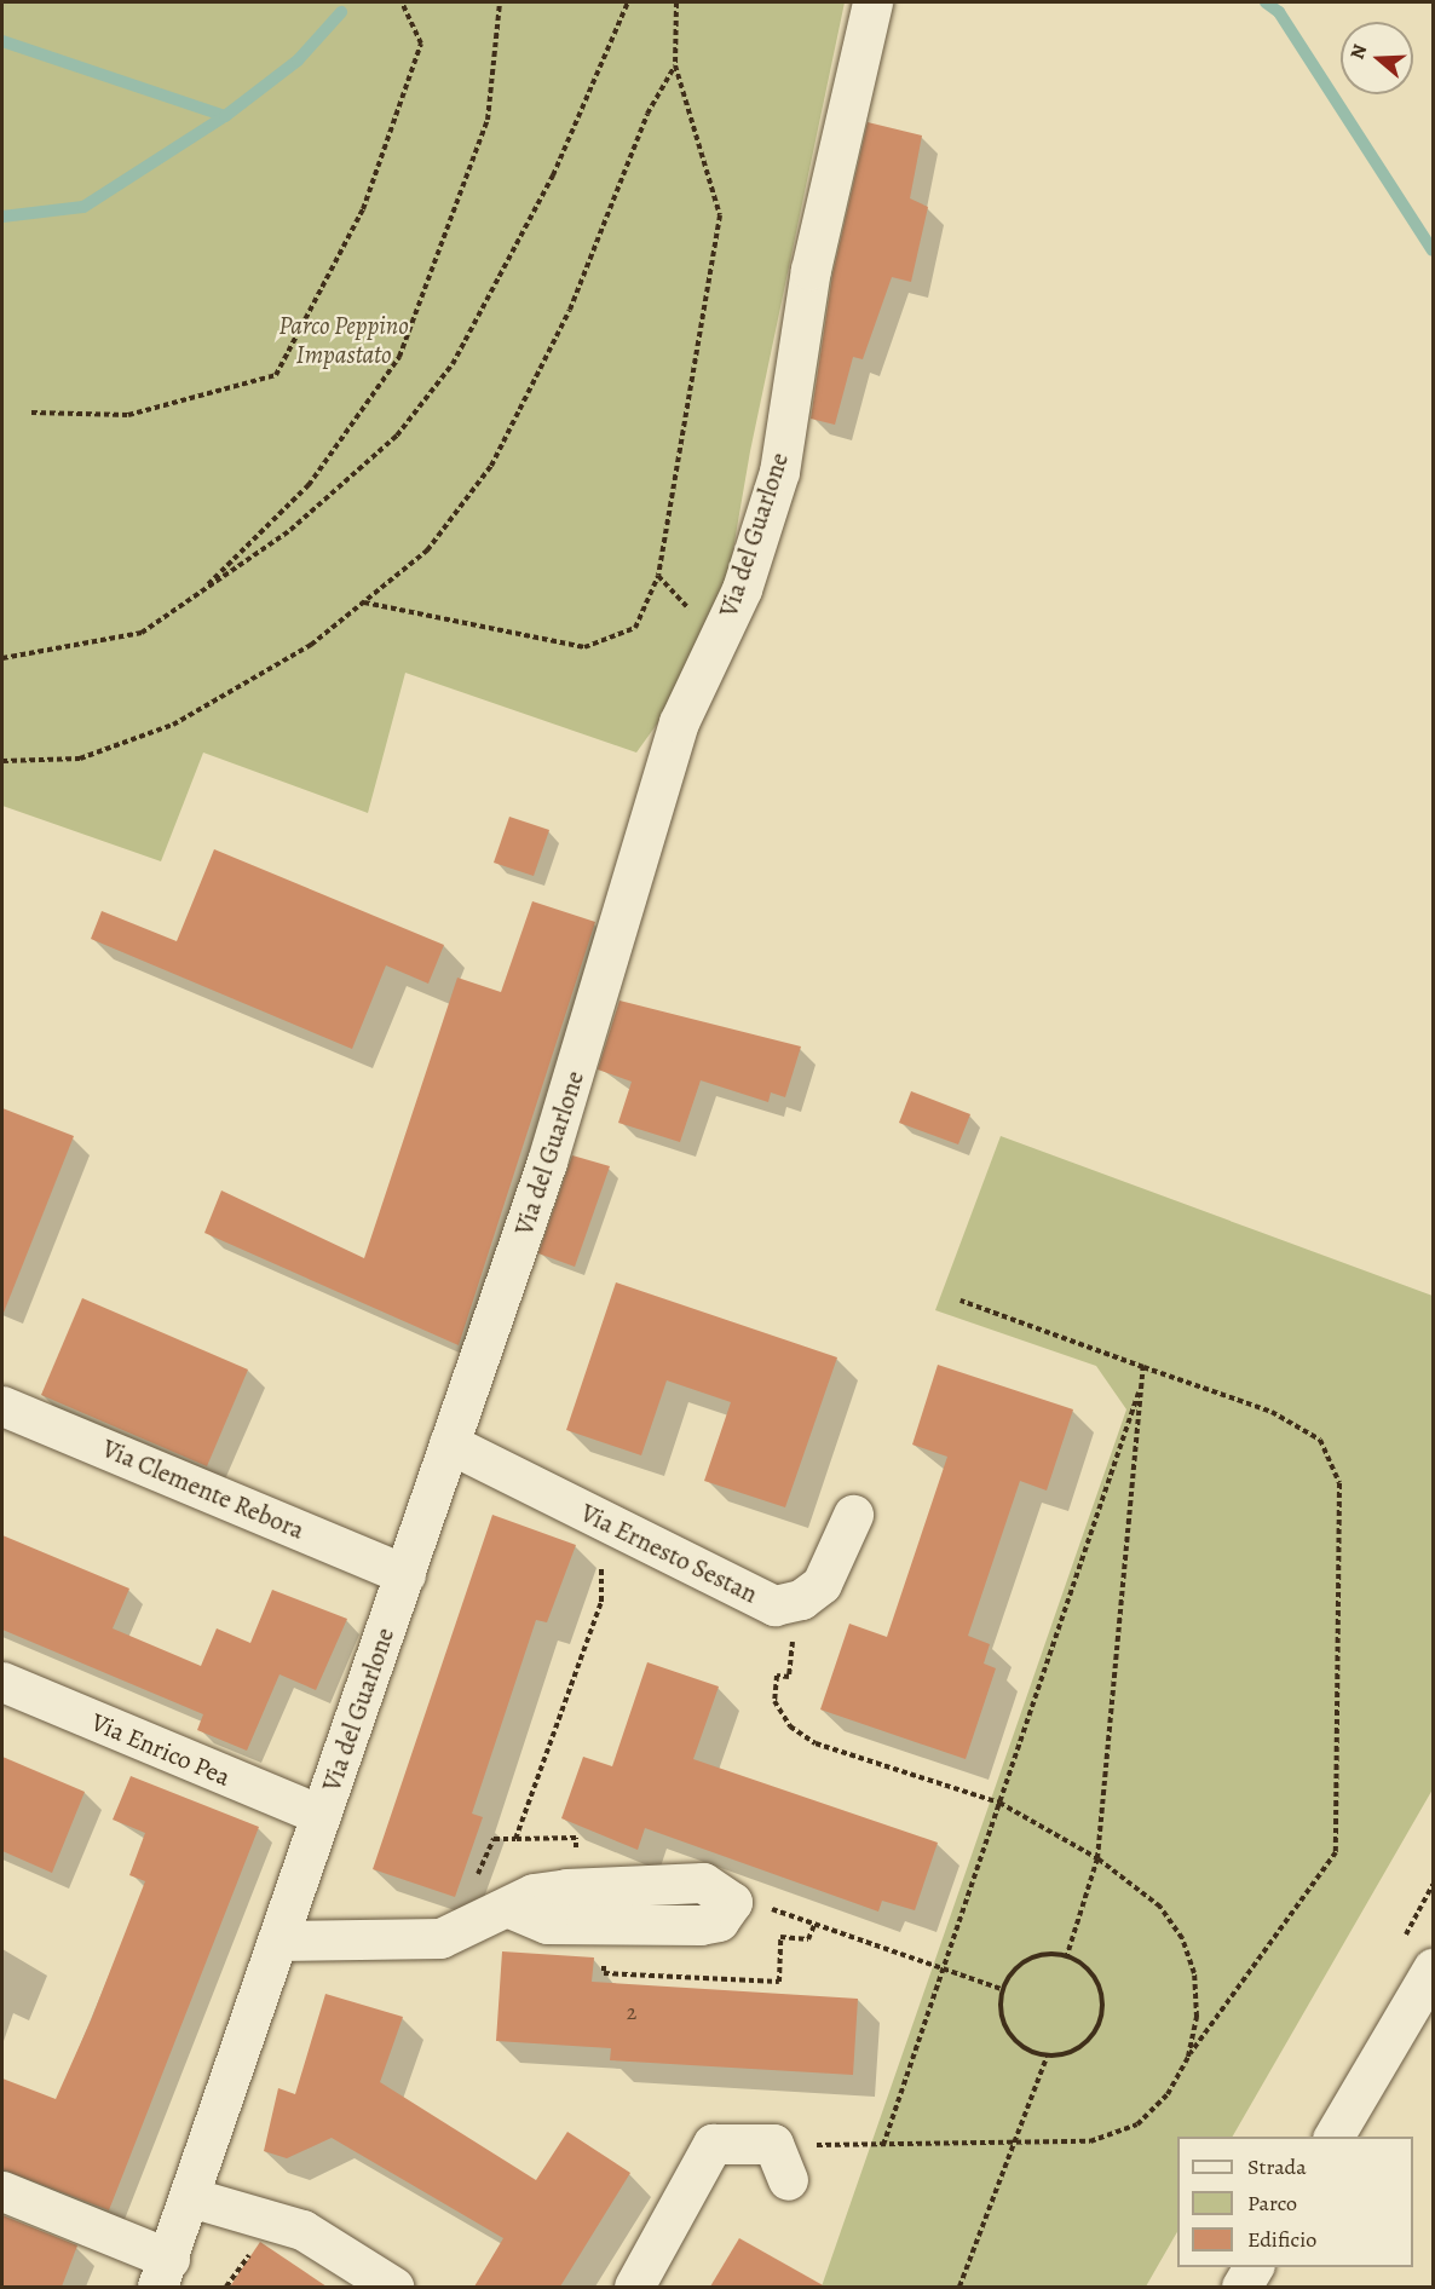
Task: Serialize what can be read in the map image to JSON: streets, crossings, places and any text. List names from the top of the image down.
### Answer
{
  "streets": {
    "street": [
      "Via del Guarlone",
      "Via Clemente Rebora",
      "Via Ernesto Sestan",
      "Via Enrico Pea"
    ]
  },
  "crossings": [
    ["Via del Guarlone", "Via Clemente Rebora"],
    ["Via del Guarlone", "Via Ernesto Sestan"],
    ["Via del Guarlone", "Via Enrico Pea"]
  ],
  "parks": ["Parco Peppino Impastato"],
  "house_numbers": ["2"],
  "legend": ["Strada", "Parco", "Edificio"],
  "north": "left"
}
